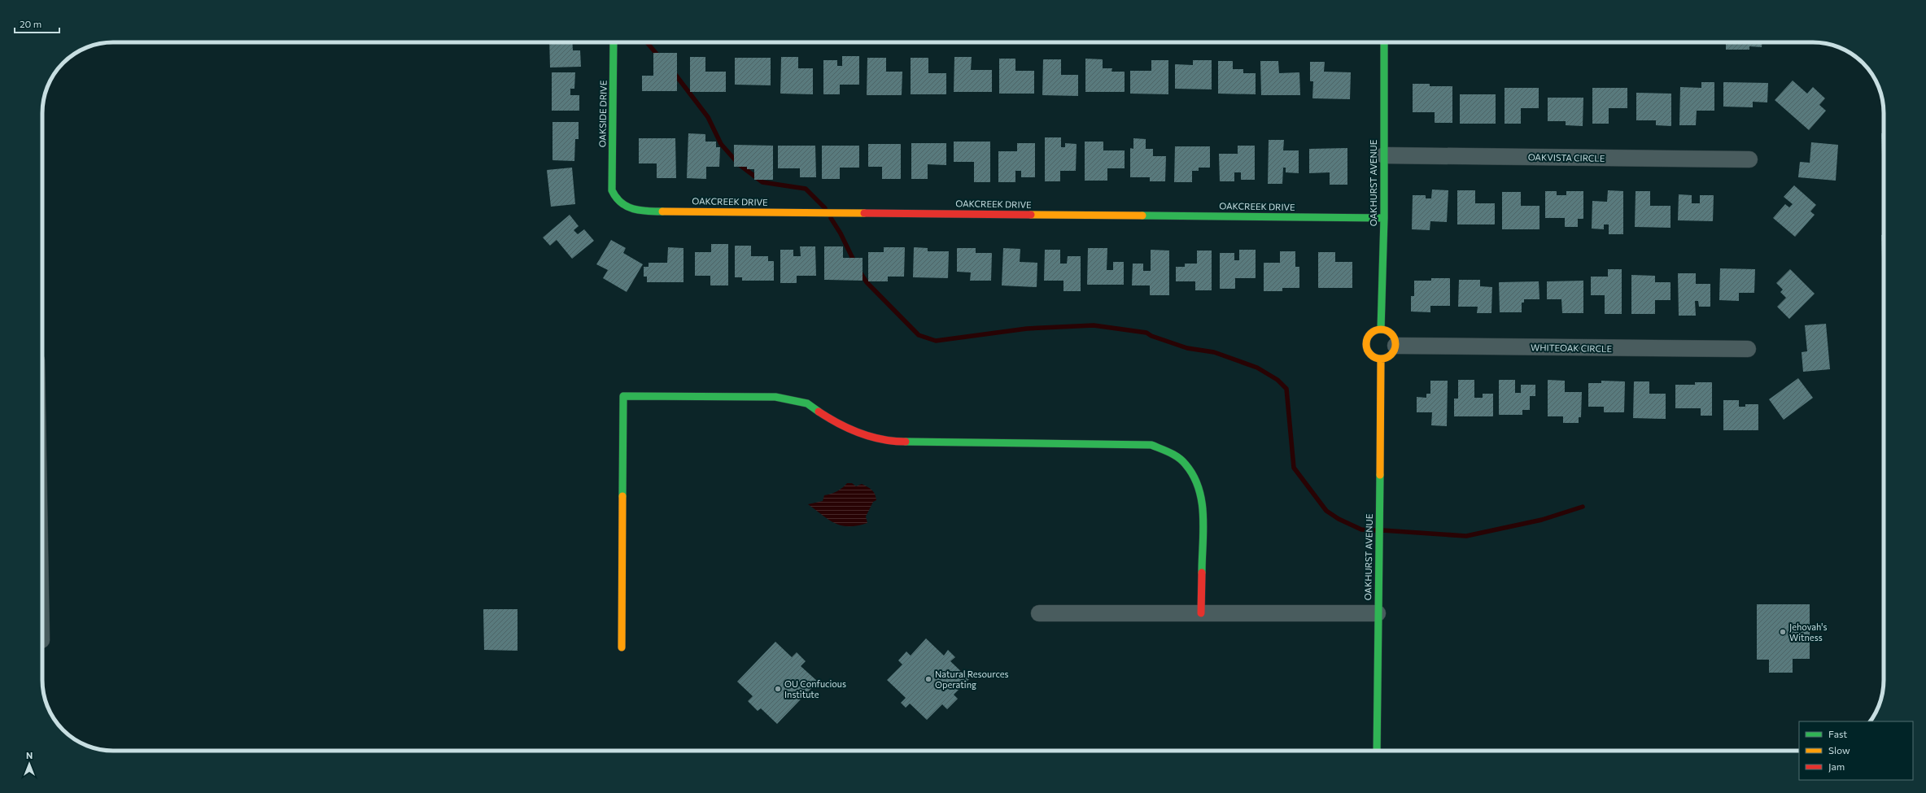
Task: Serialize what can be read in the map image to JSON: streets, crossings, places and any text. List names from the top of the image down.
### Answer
{
  "streets": {
    "street": [
      "OAKSIDE DRIVE",
      "OAKVISTA CIRCLE",
      "OAKHURST AVENUE",
      "OAKCREEK DRIVE",
      "WHITEOAK CIRCLE"
    ]
  },
  "crossings": [
    ["OAKSIDE DRIVE", "OAKCREEK DRIVE"],
    ["OAKVISTA CIRCLE", "OAKHURST AVENUE"],
    ["OAKHURST AVENUE", "OAKCREEK DRIVE"],
    ["OAKHURST AVENUE", "WHITEOAK CIRCLE"]
  ],
  "places": ["Jehovah's Witness", "Natural Resources Operating", "OU Confucious Institute"],
  "legend": ["Fast", "Slow", "Jam"],
  "scale_bar": "20 m",
  "north": "top"
}
